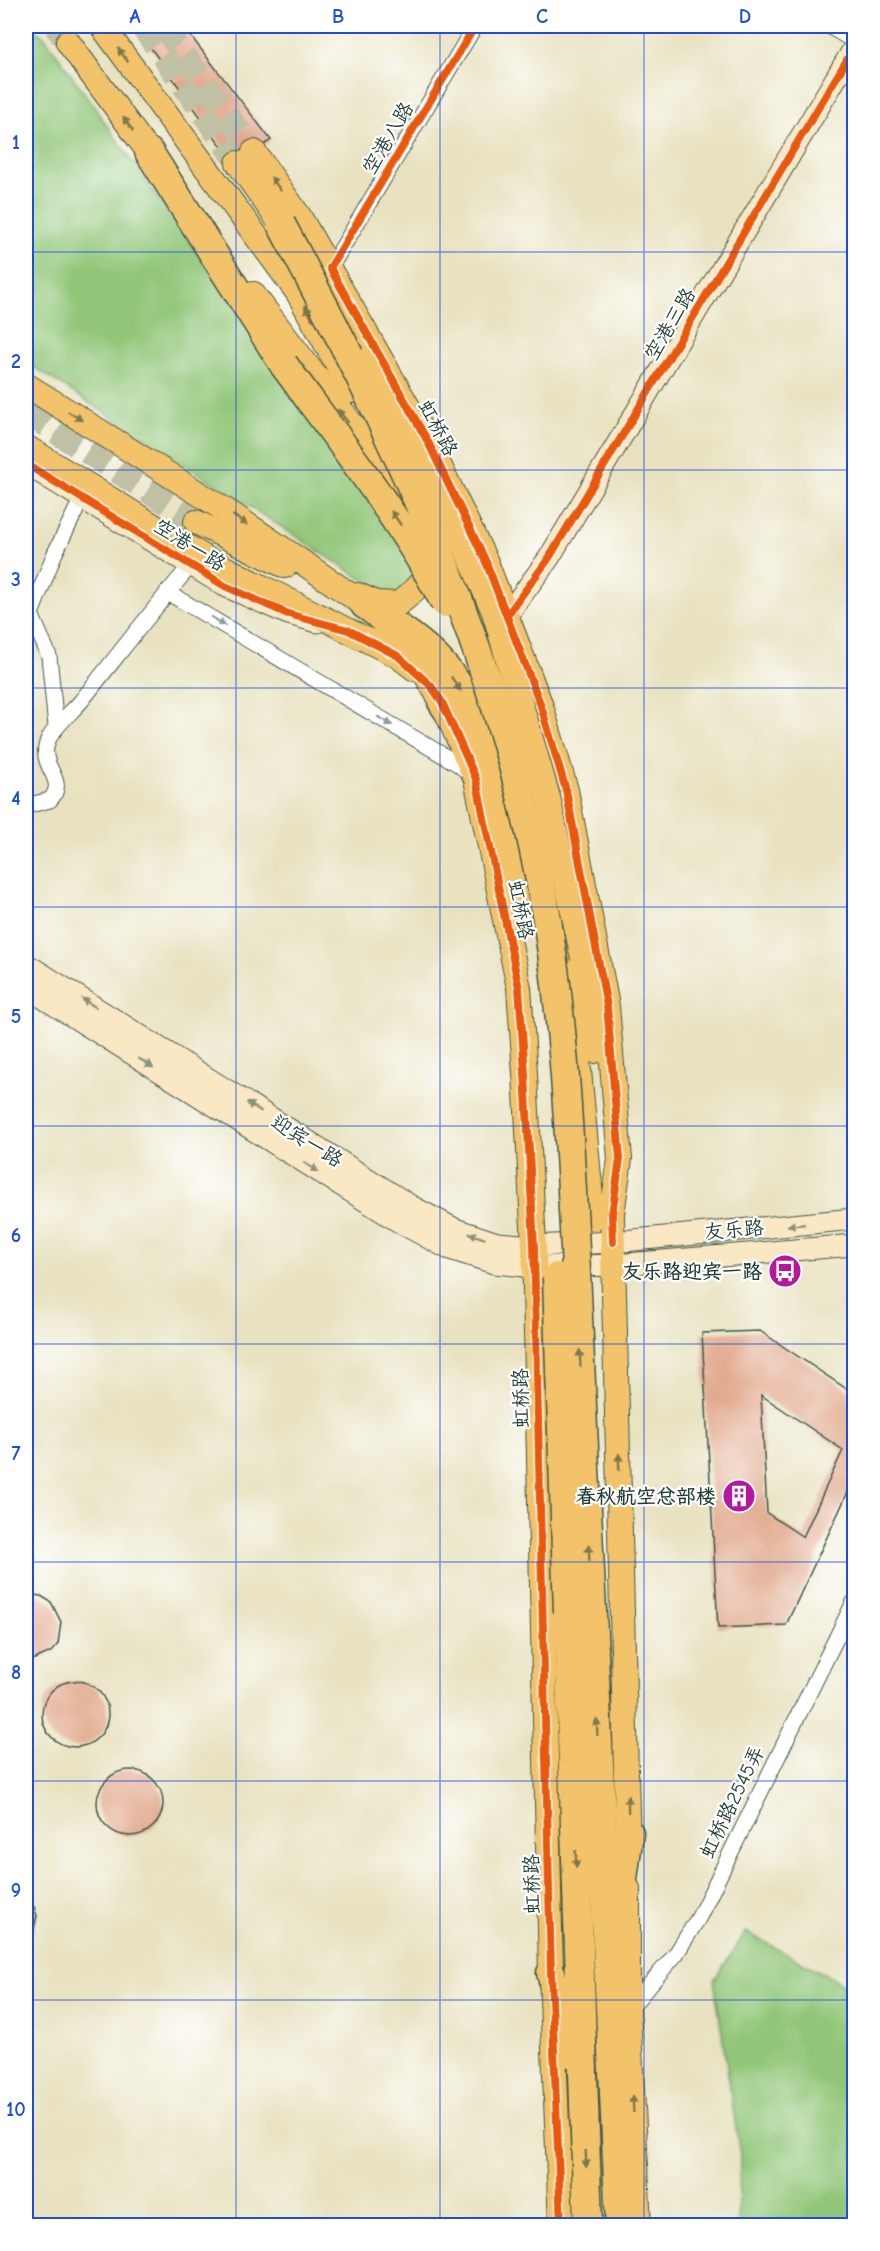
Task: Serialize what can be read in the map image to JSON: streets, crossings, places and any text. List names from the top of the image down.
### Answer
{
  "streets": {
    "main road": [
      "空港三路",
      "虹桥路",
      "空港一路",
      "迎宾一路",
      "友乐路"
    ],
    "street": ["空港八路", "虹桥路2545弄"]
  },
  "crossings": [
    ["空港八路", "虹桥路"],
    ["空港三路", "虹桥路"],
    ["虹桥路", "空港一路"],
    ["虹桥路", "迎宾一路"],
    ["虹桥路", "友乐路"],
    ["迎宾一路", "友乐路"]
  ],
  "places": {
    "bus stop": ["友乐路迎宾一路"],
    "building": ["春秋航空总部楼"]
  },
  "grid": {
    "columns": [
      "A",
      "B",
      "C",
      "D"
    ],
    "rows": [
      "1",
      "2",
      "3",
      "4",
      "5",
      "6",
      "7",
      "8",
      "9",
      "10"
    ]
  }
}
